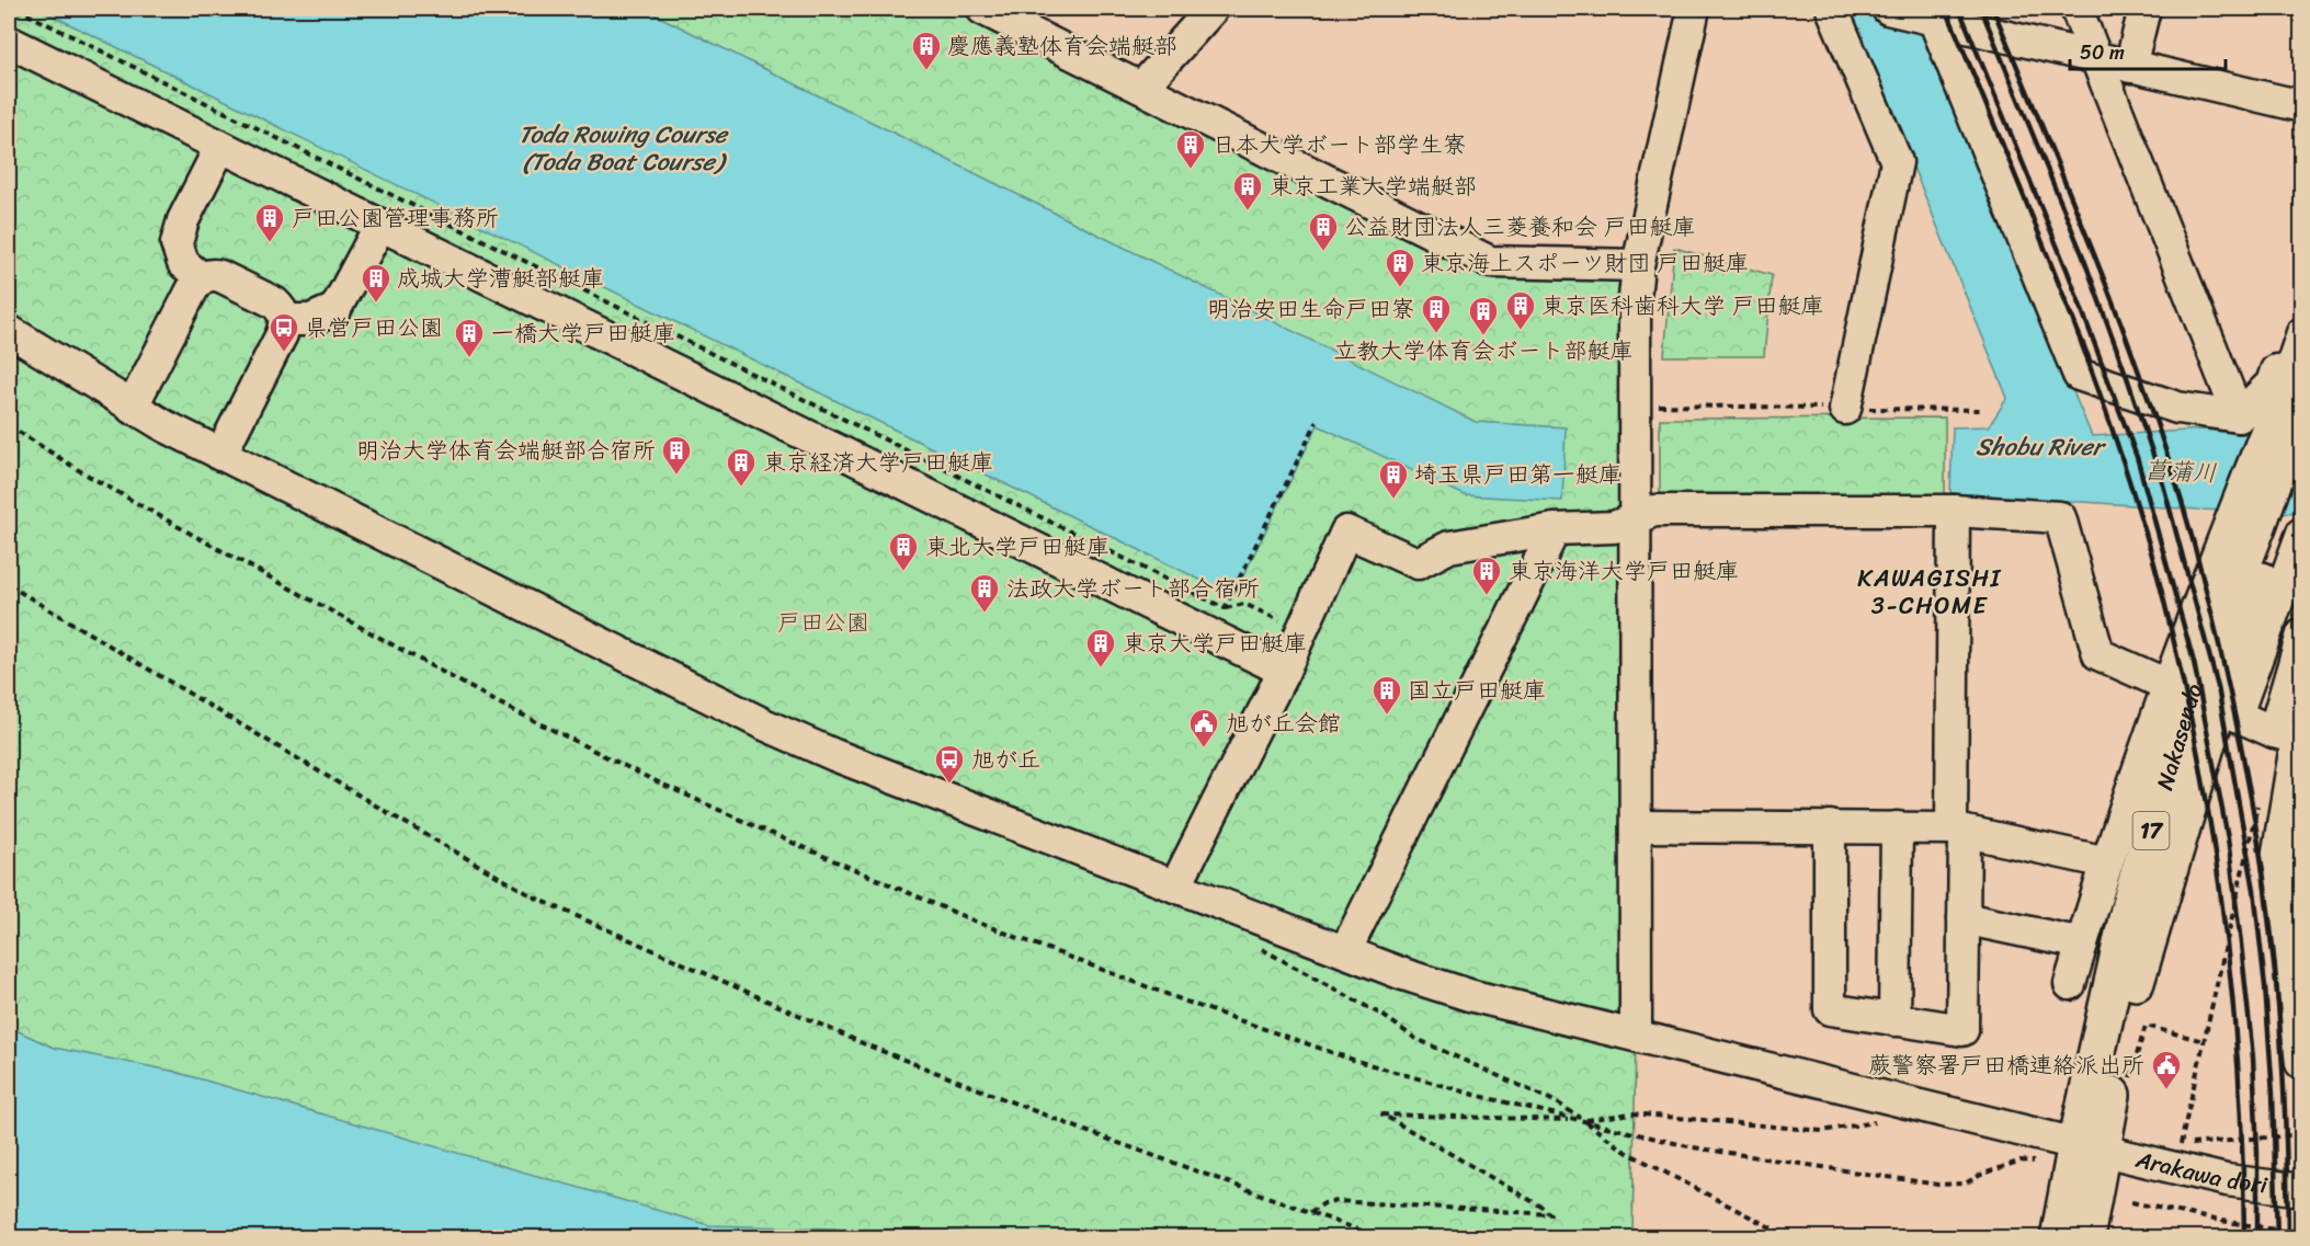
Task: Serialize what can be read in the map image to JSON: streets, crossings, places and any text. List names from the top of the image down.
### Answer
{
  "streets": {
    "highway": ["Nakasendo", "17"],
    "street": ["Arakawa dori"]
  },
  "crossings": [
    ["Nakasendo", "Arakawa dori"]
  ],
  "districts": ["KAWAGISHI 3-CHOME"],
  "water": ["Toda Rowing Course (Toda Boat Course)", "Shobu River", "菖蒲川"],
  "parks": ["戸田公園"],
  "places": {
    "building": [
      "慶應義塾体育会端艇部",
      "日本大学ボート部学生寮",
      "東京工業大学端艇部",
      "戸田公園管理事務所",
      "公益財団法人三菱養和会 戸田艇庫",
      "東京海上スポーツ財団 戸田艇庫",
      "成城大学漕艇部艇庫",
      "東京医科歯科大学 戸田艇庫",
      "明治安田生命戸田寮",
      "立教大学体育会ボート部艇庫",
      "一橋大学戸田艇庫",
      "明治大学体育会端艇部合宿所",
      "東京経済大学戸田艇庫",
      "埼玉県戸田第一艇庫",
      "東北大学戸田艇庫",
      "東京海洋大学戸田艇庫",
      "法政大学ボート部合宿所",
      "東京大学戸田艇庫",
      "国立戸田艇庫"
    ],
    "bus stop": ["県営戸田公園", "旭が丘"],
    "public building": ["旭が丘会館", "蕨警察署戸田橋連絡派出所"]
  },
  "scale_bar": "50 m"
}
